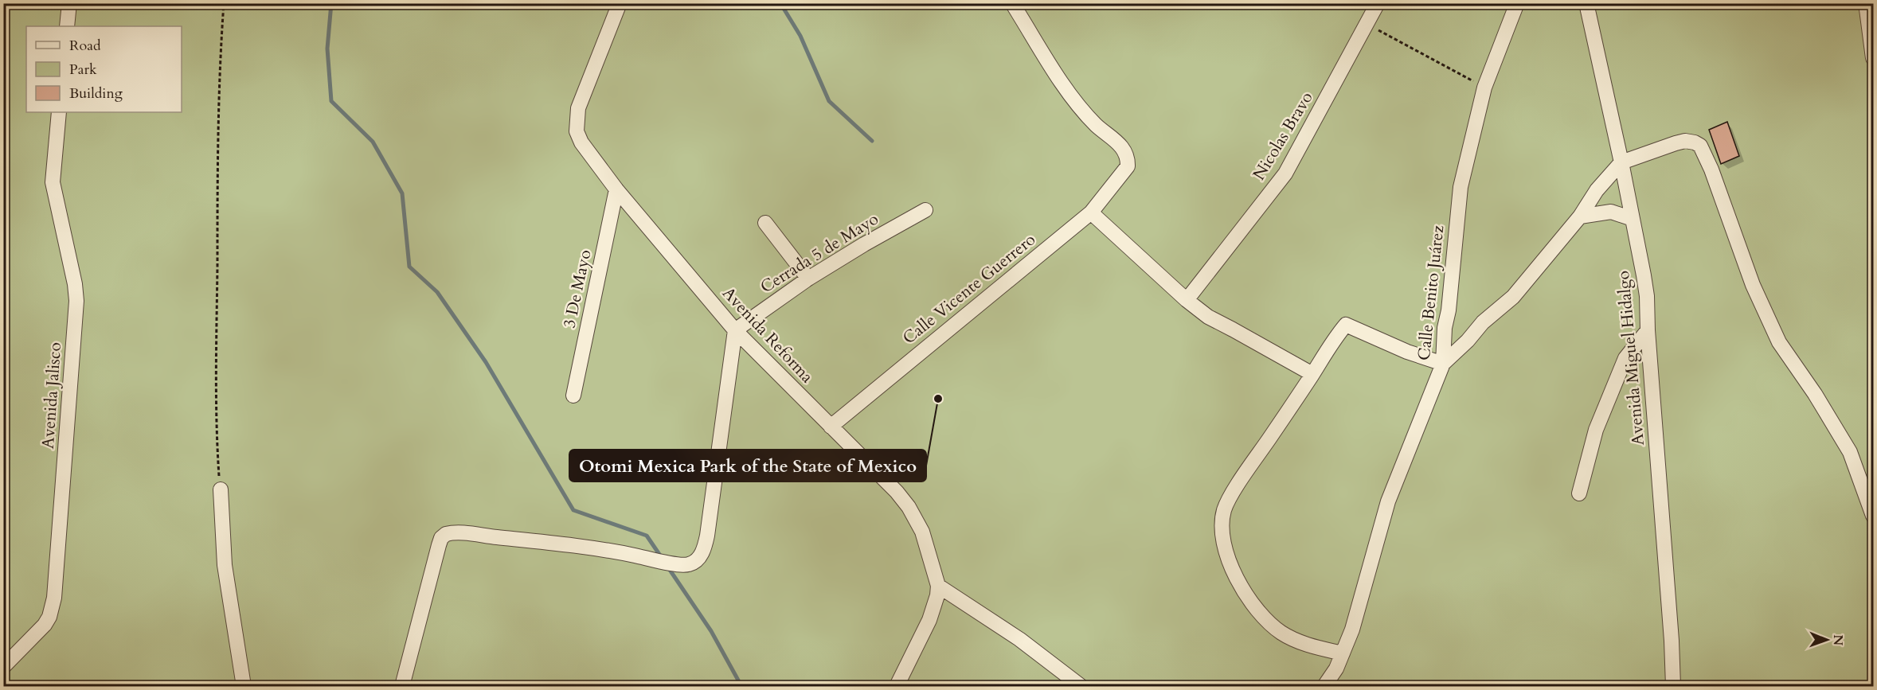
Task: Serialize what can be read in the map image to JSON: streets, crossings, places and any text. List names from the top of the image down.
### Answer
{
  "streets": {
    "street": [
      "Nicolas Bravo",
      "Cerrada 5 de Mayo",
      "3 De Mayo",
      "Calle Vicente Guerrero",
      "Calle Benito Juárez",
      "Avenida Reforma",
      "Avenida Miguel Hidalgo",
      "Avenida Jalisco"
    ]
  },
  "crossings": [
    ["Cerrada 5 de Mayo", "Avenida Reforma"],
    ["3 De Mayo", "Avenida Reforma"],
    ["Calle Vicente Guerrero", "Avenida Reforma"]
  ],
  "places": ["Otomi Mexica Park of the State of Mexico"],
  "legend": ["Road", "Park", "Building"],
  "north": "right"
}
